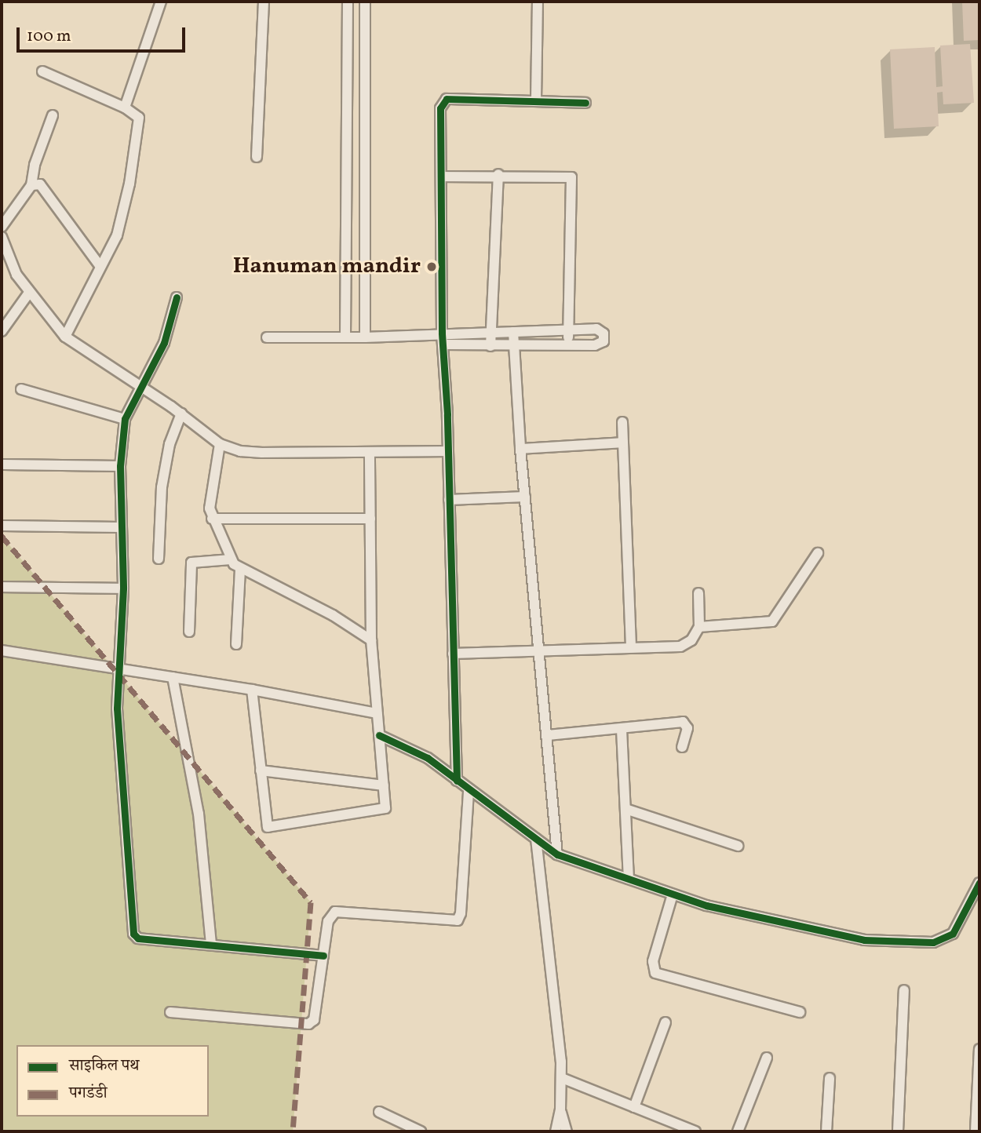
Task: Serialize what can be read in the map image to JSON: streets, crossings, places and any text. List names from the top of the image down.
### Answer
{
  "places": ["Hanuman mandir"],
  "legend": ["साइकिल पथ", "पगडंडी"],
  "scale_bar": "100 m"
}
